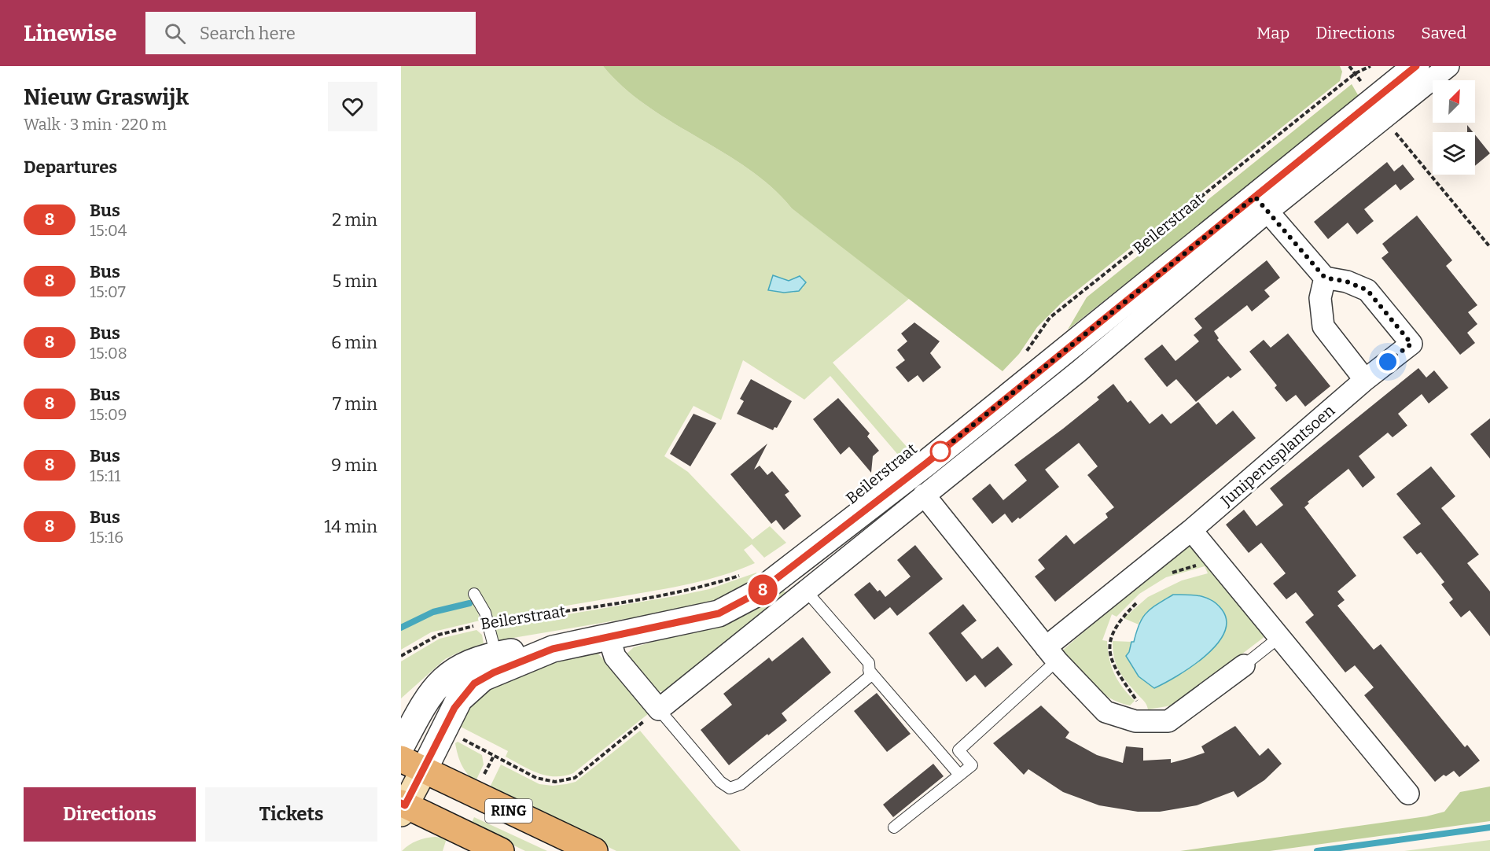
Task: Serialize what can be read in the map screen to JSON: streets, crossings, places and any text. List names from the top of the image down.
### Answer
{
  "streets": {
    "main road": ["RING"],
    "street": ["Beilerstraat", "Juniperusplantsoen"]
  },
  "crossings": [
    ["Beilerstraat", "RING"]
  ],
  "lines": ["bus line 8"],
  "north": "top right",
  "page": {
    "header": "Linewise",
    "search": "Search here",
    "nav": ["Map", "Directions", "Saved"],
    "heading": [
      ["Nieuw Graswijk", "Walk · 3 min · 220 m"],
      "Departures"
    ],
    "on_map": "8",
    "list": [
      {
        "mark": "8",
        "name": "Bus",
        "note": "15:04",
        "value": "2 min"
      },
      {
        "mark": "8",
        "name": "Bus",
        "note": "15:07",
        "value": "5 min"
      },
      {
        "mark": "8",
        "name": "Bus",
        "note": "15:08",
        "value": "6 min"
      },
      {
        "mark": "8",
        "name": "Bus",
        "note": "15:09",
        "value": "7 min"
      },
      {
        "mark": "8",
        "name": "Bus",
        "note": "15:11",
        "value": "9 min"
      },
      {
        "mark": "8",
        "name": "Bus",
        "note": "15:16",
        "value": "14 min"
      }
    ],
    "buttons": ["Directions", "Tickets"]
  }
}
